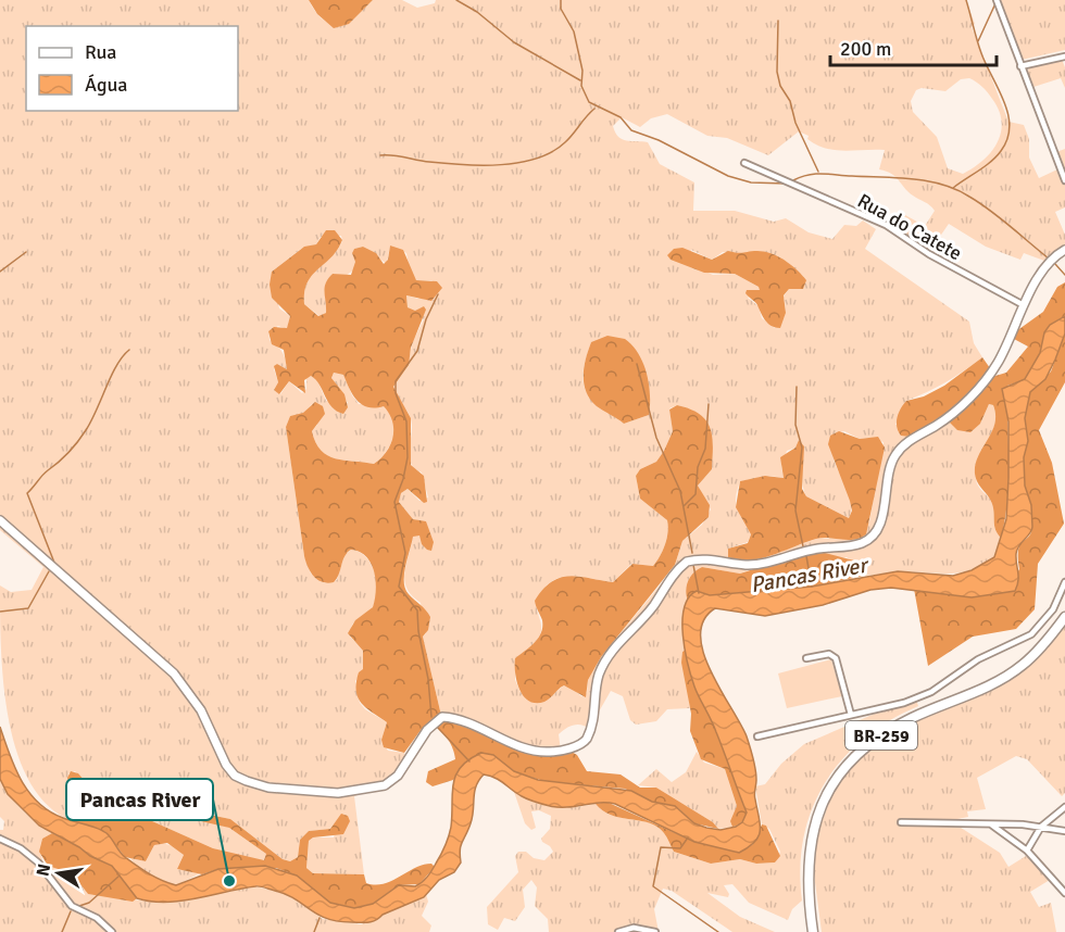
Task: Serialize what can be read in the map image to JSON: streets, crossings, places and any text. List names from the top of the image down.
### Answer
{
  "streets": {
    "highway": ["BR-259"],
    "street": ["Rua do Catete"]
  },
  "water": ["Pancas River"],
  "places": ["Pancas River"],
  "legend": ["Rua", "Água"],
  "scale_bar": "200 m",
  "north": "left"
}
